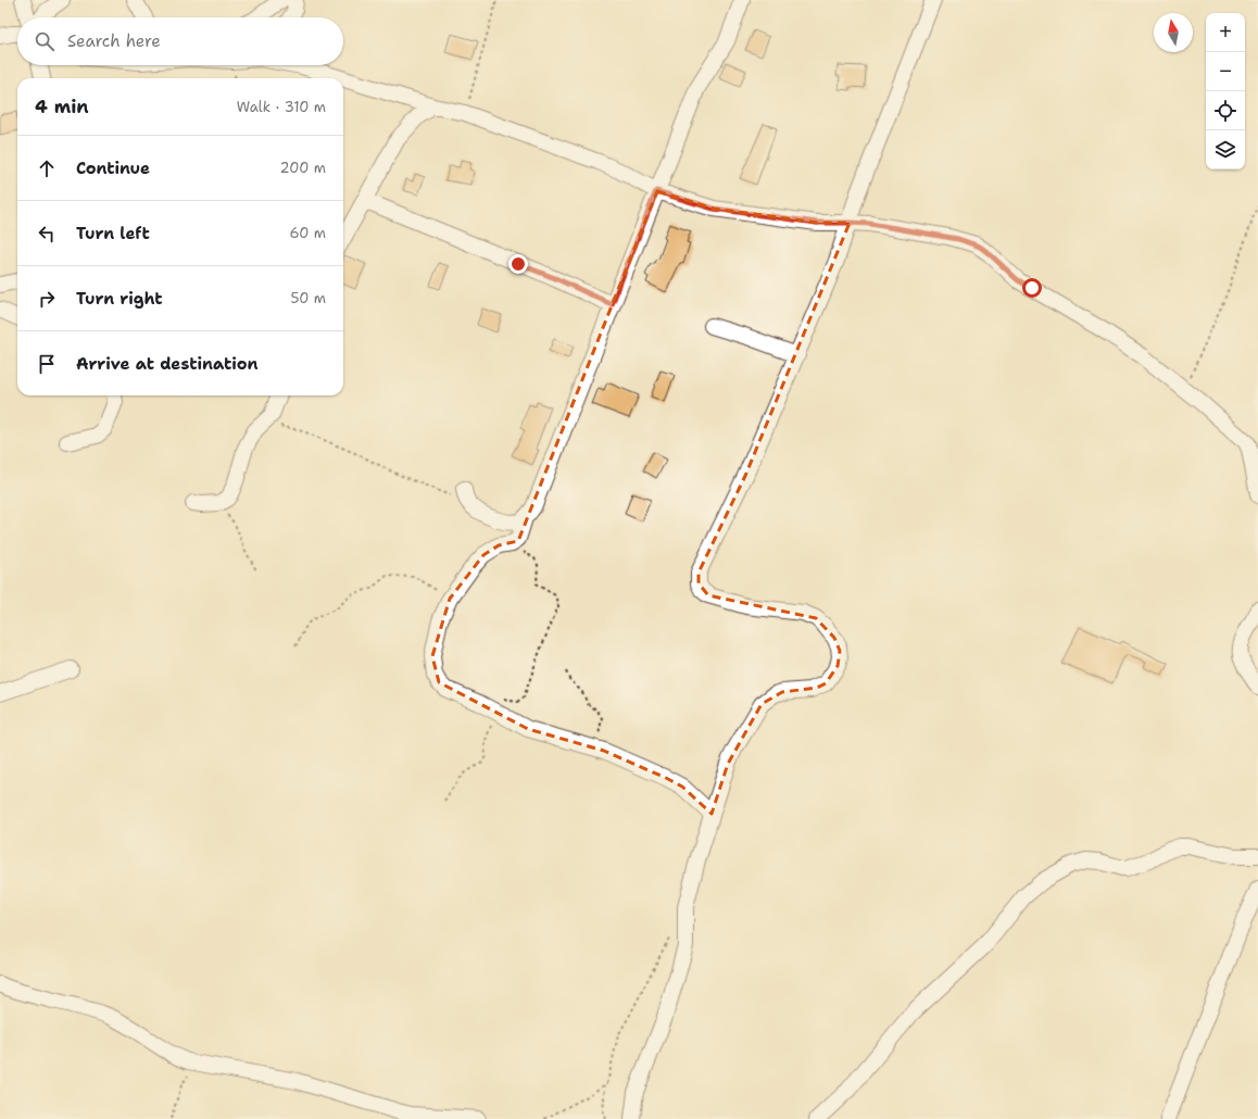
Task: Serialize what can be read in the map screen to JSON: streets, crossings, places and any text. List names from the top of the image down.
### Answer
{
  "north": "top",
  "page": {
    "map_buttons": ["+", "−"],
    "search": "Search here",
    "heading": ["4 min", "Walk · 310 m"],
    "list": [
      ["Continue", "200 m"],
      ["Turn left", "60 m"],
      ["Turn right", "50 m"],
      "Arrive at destination"
    ]
  }
}
